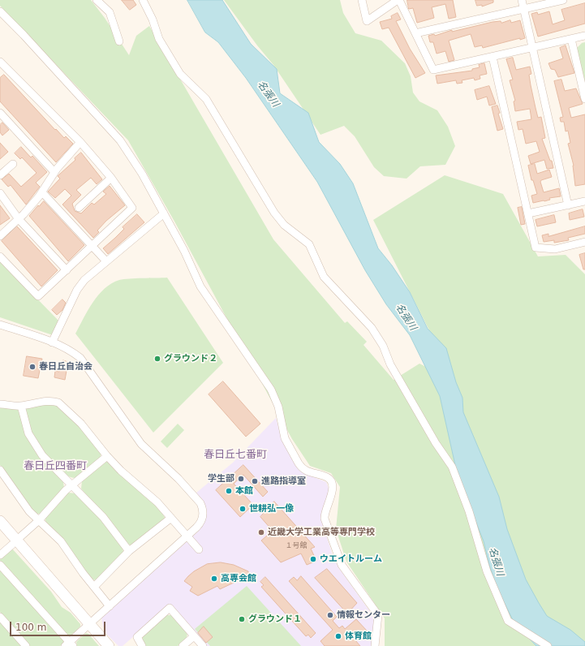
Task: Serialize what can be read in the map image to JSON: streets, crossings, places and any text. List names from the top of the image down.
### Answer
{
  "districts": ["春日丘七番町", "春日丘四番町"],
  "water": ["名張川"],
  "places": [
    "グラウンド２",
    "春日丘自治会",
    "学生部",
    "進路指導室",
    "本館",
    "世耕弘一像",
    "近畿大学工業高等専門学校",
    "ウエイトルーム",
    "高専会館",
    "情報センター",
    "グラウンド１",
    "体育館"
  ],
  "house_numbers": ["１号館"],
  "scale_bar": "100 m"
}
